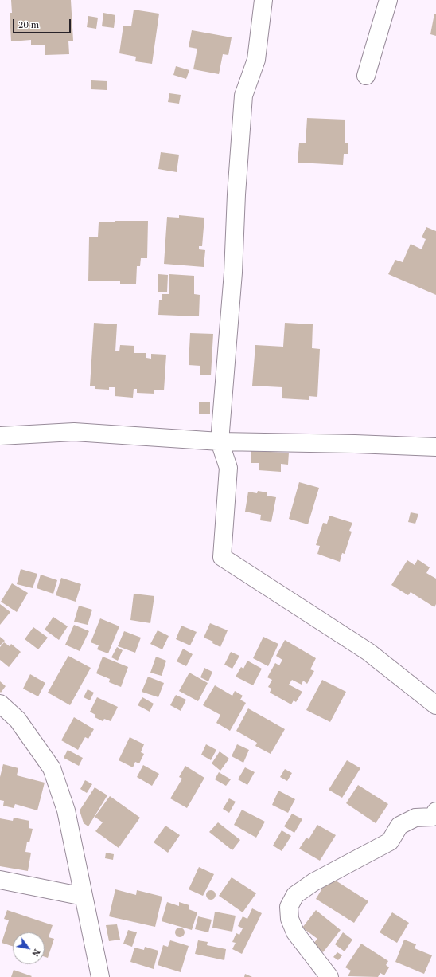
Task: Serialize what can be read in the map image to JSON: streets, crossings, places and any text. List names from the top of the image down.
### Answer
{
  "scale_bar": "20 m",
  "north": "bottom right"
}
